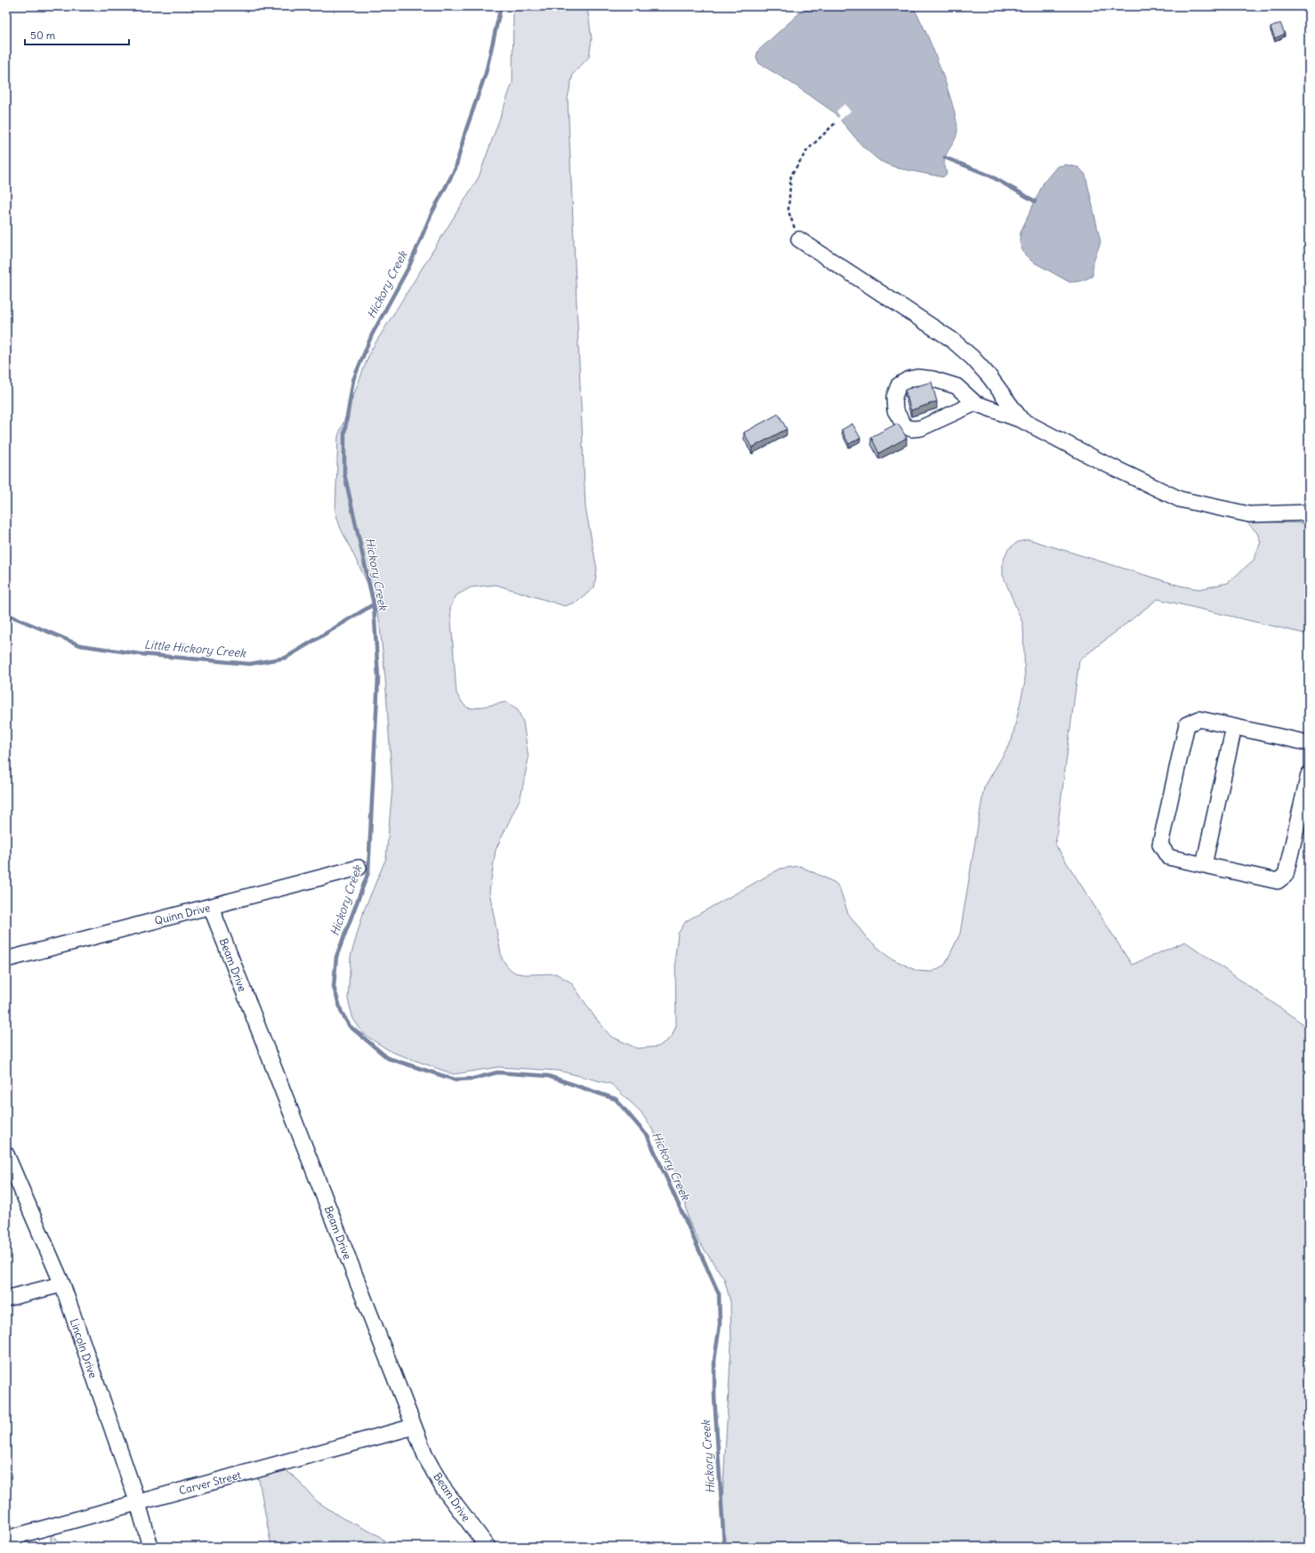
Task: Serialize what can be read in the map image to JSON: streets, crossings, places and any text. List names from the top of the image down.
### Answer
{
  "streets": {
    "street": [
      "Quinn Drive",
      "Beam Drive",
      "Lincoln Drive",
      "Carver Street"
    ]
  },
  "crossings": [
    ["Quinn Drive", "Beam Drive"],
    ["Beam Drive", "Carver Street"],
    ["Lincoln Drive", "Carver Street"]
  ],
  "water": ["Hickory Creek", "Little Hickory Creek"],
  "scale_bar": "50 m"
}
